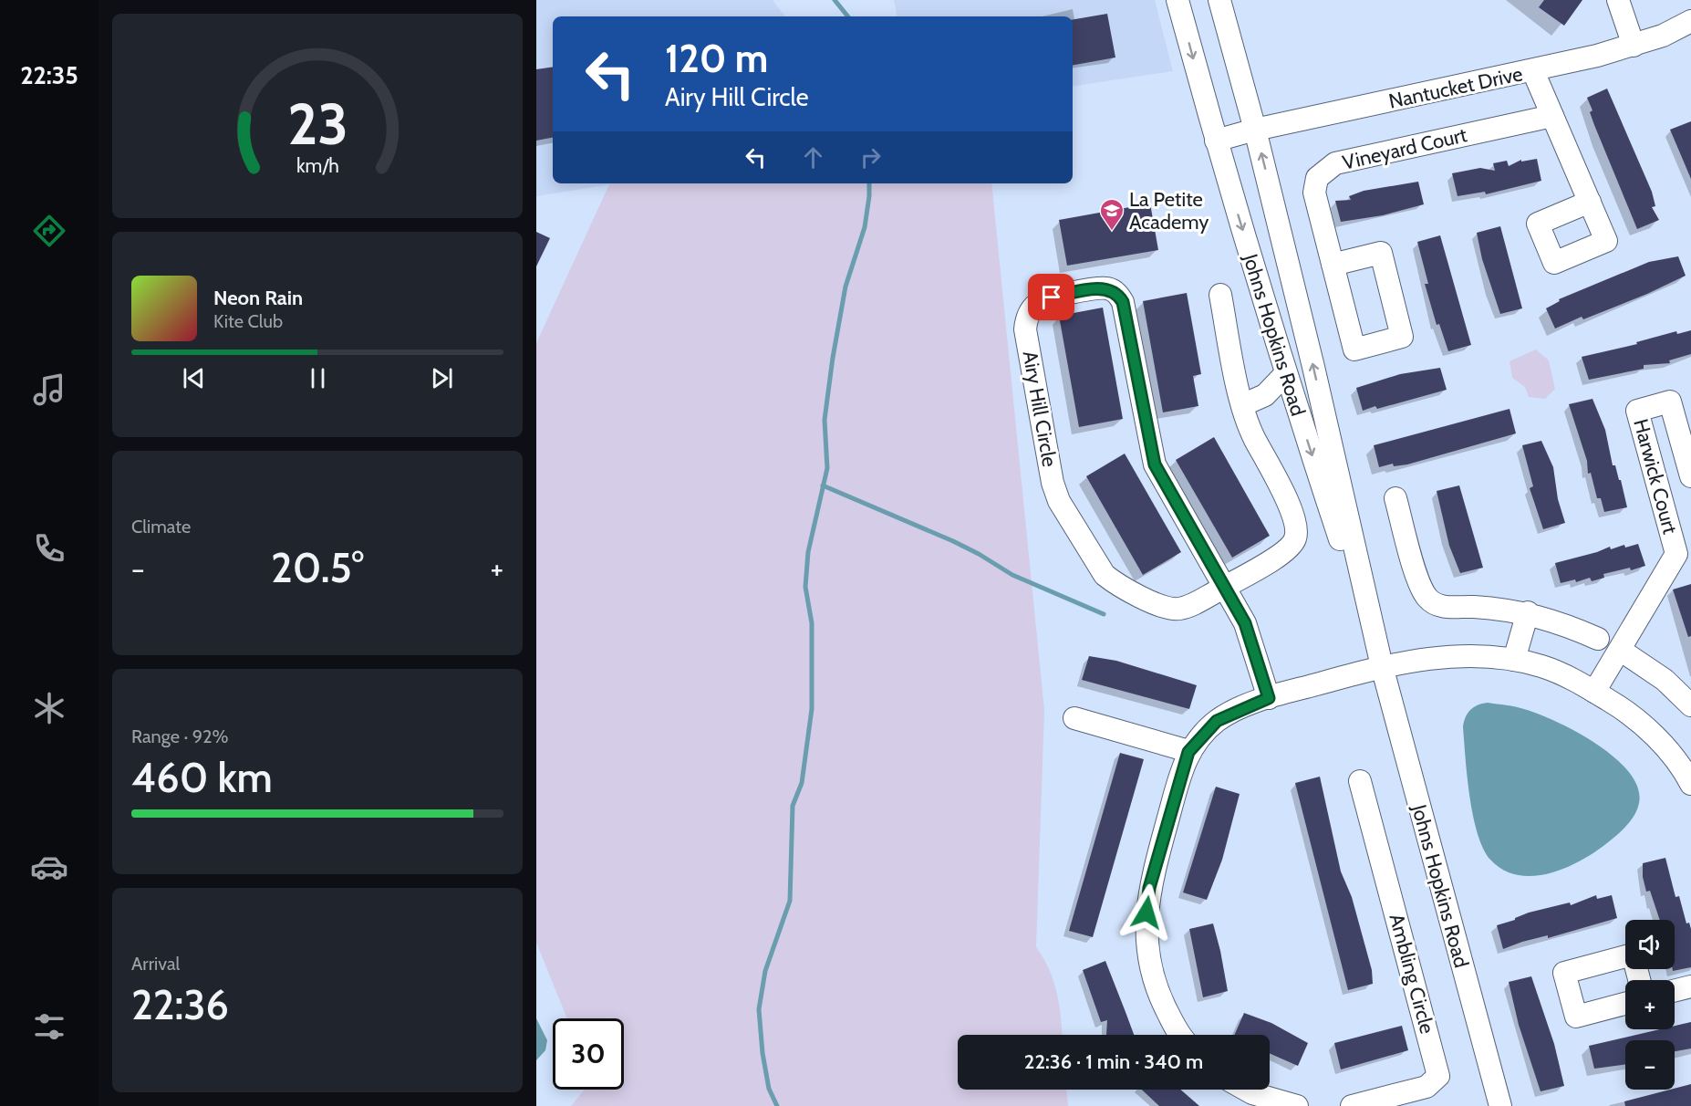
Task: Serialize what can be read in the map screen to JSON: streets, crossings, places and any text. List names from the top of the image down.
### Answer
{
  "streets": {
    "street": [
      "Nantucket Drive",
      "Vineyard Court",
      "Johns Hopkins Road",
      "Airy Hill Circle",
      "Harwick Court",
      "Ambling Circle"
    ]
  },
  "crossings": [
    ["Nantucket Drive", "Johns Hopkins Road"]
  ],
  "places": {
    "school or university": ["La Petite Academy"]
  },
  "page": {
    "tabs": "22:35",
    "turn": ["120 m", "Airy Hill Circle"],
    "song": ["Neon Rain", "Kite Club"],
    "tile": [
      "Climate",
      ["Range · 92%", "460 km"],
      ["Arrival", "22:36"]
    ],
    "heat": ["−", "20.5°", "+"],
    "map_buttons": ["+", "−"],
    "limit": "30",
    "trip": "22:36 · 1 min · 340 m",
    "gauge": ["23", "km/h"]
  }
}
